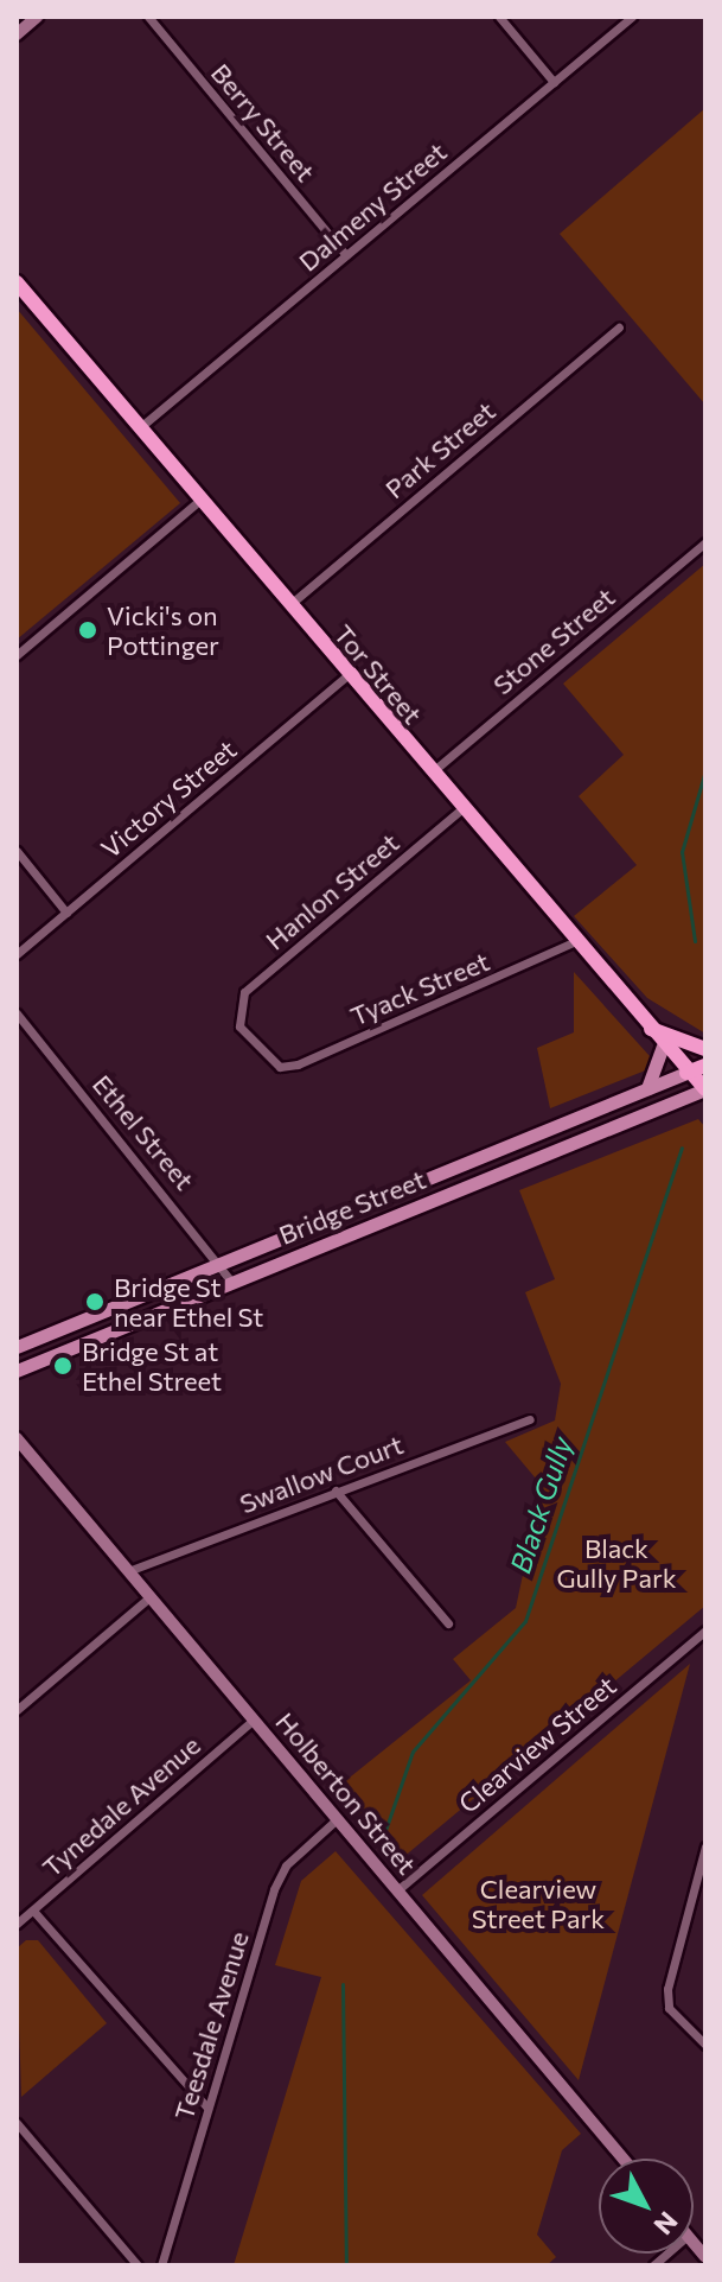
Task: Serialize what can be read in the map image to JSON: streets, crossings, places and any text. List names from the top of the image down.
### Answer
{
  "streets": {
    "highway": ["Tor Street", "Bridge Street"],
    "main road": ["Holberton Street"],
    "street": [
      "Berry Street",
      "Dalmeny Street",
      "Park Street",
      "Stone Street",
      "Victory Street",
      "Hanlon Street",
      "Tyack Street",
      "Ethel Street",
      "Swallow Court",
      "Clearview Street",
      "Tynedale Avenue",
      "Teesdale Avenue"
    ]
  },
  "crossings": [
    ["Berry Street", "Dalmeny Street"],
    ["Dalmeny Street", "Tor Street"],
    ["Park Street", "Tor Street"],
    ["Stone Street", "Tor Street"],
    ["Tor Street", "Victory Street"],
    ["Tor Street", "Hanlon Street"],
    ["Tor Street", "Tyack Street"],
    ["Tor Street", "Bridge Street"],
    ["Hanlon Street", "Tyack Street"],
    ["Ethel Street", "Bridge Street"],
    ["Swallow Court", "Holberton Street"],
    ["Clearview Street", "Holberton Street"],
    ["Holberton Street", "Tynedale Avenue"],
    ["Holberton Street", "Teesdale Avenue"]
  ],
  "water": ["Black Gully"],
  "parks": ["Black Gully Park", "Clearview Street Park"],
  "places": ["Vicki's on Pottinger", "Bridge St near Ethel St", "Bridge St at Ethel Street"],
  "north": "bottom right"
}
